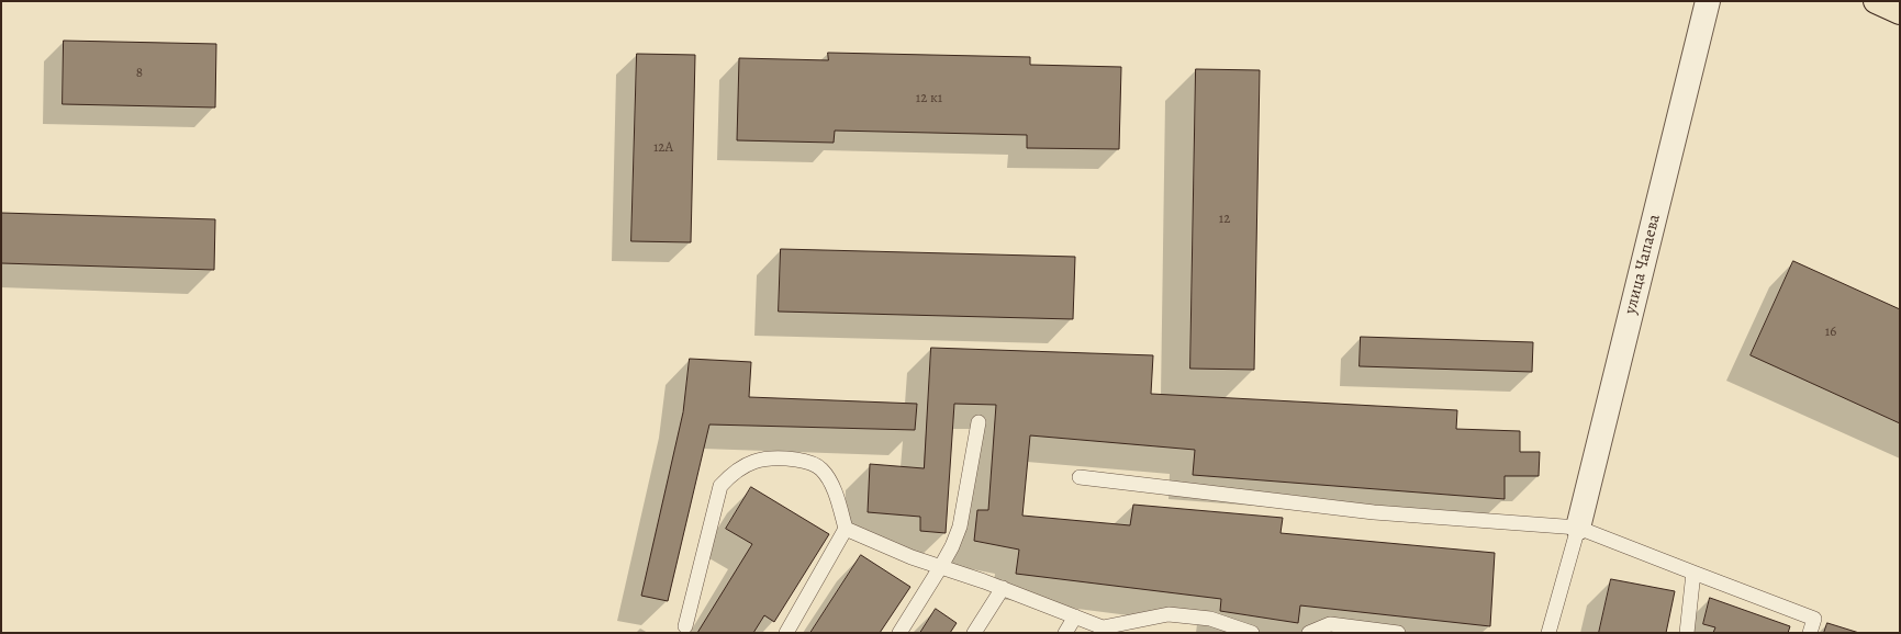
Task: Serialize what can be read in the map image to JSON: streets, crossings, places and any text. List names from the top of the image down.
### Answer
{
  "streets": {
    "street": ["улица Чапаева"]
  },
  "house_numbers": [
    "8",
    "12 к1",
    "12А",
    "12",
    "16"
  ]
}
